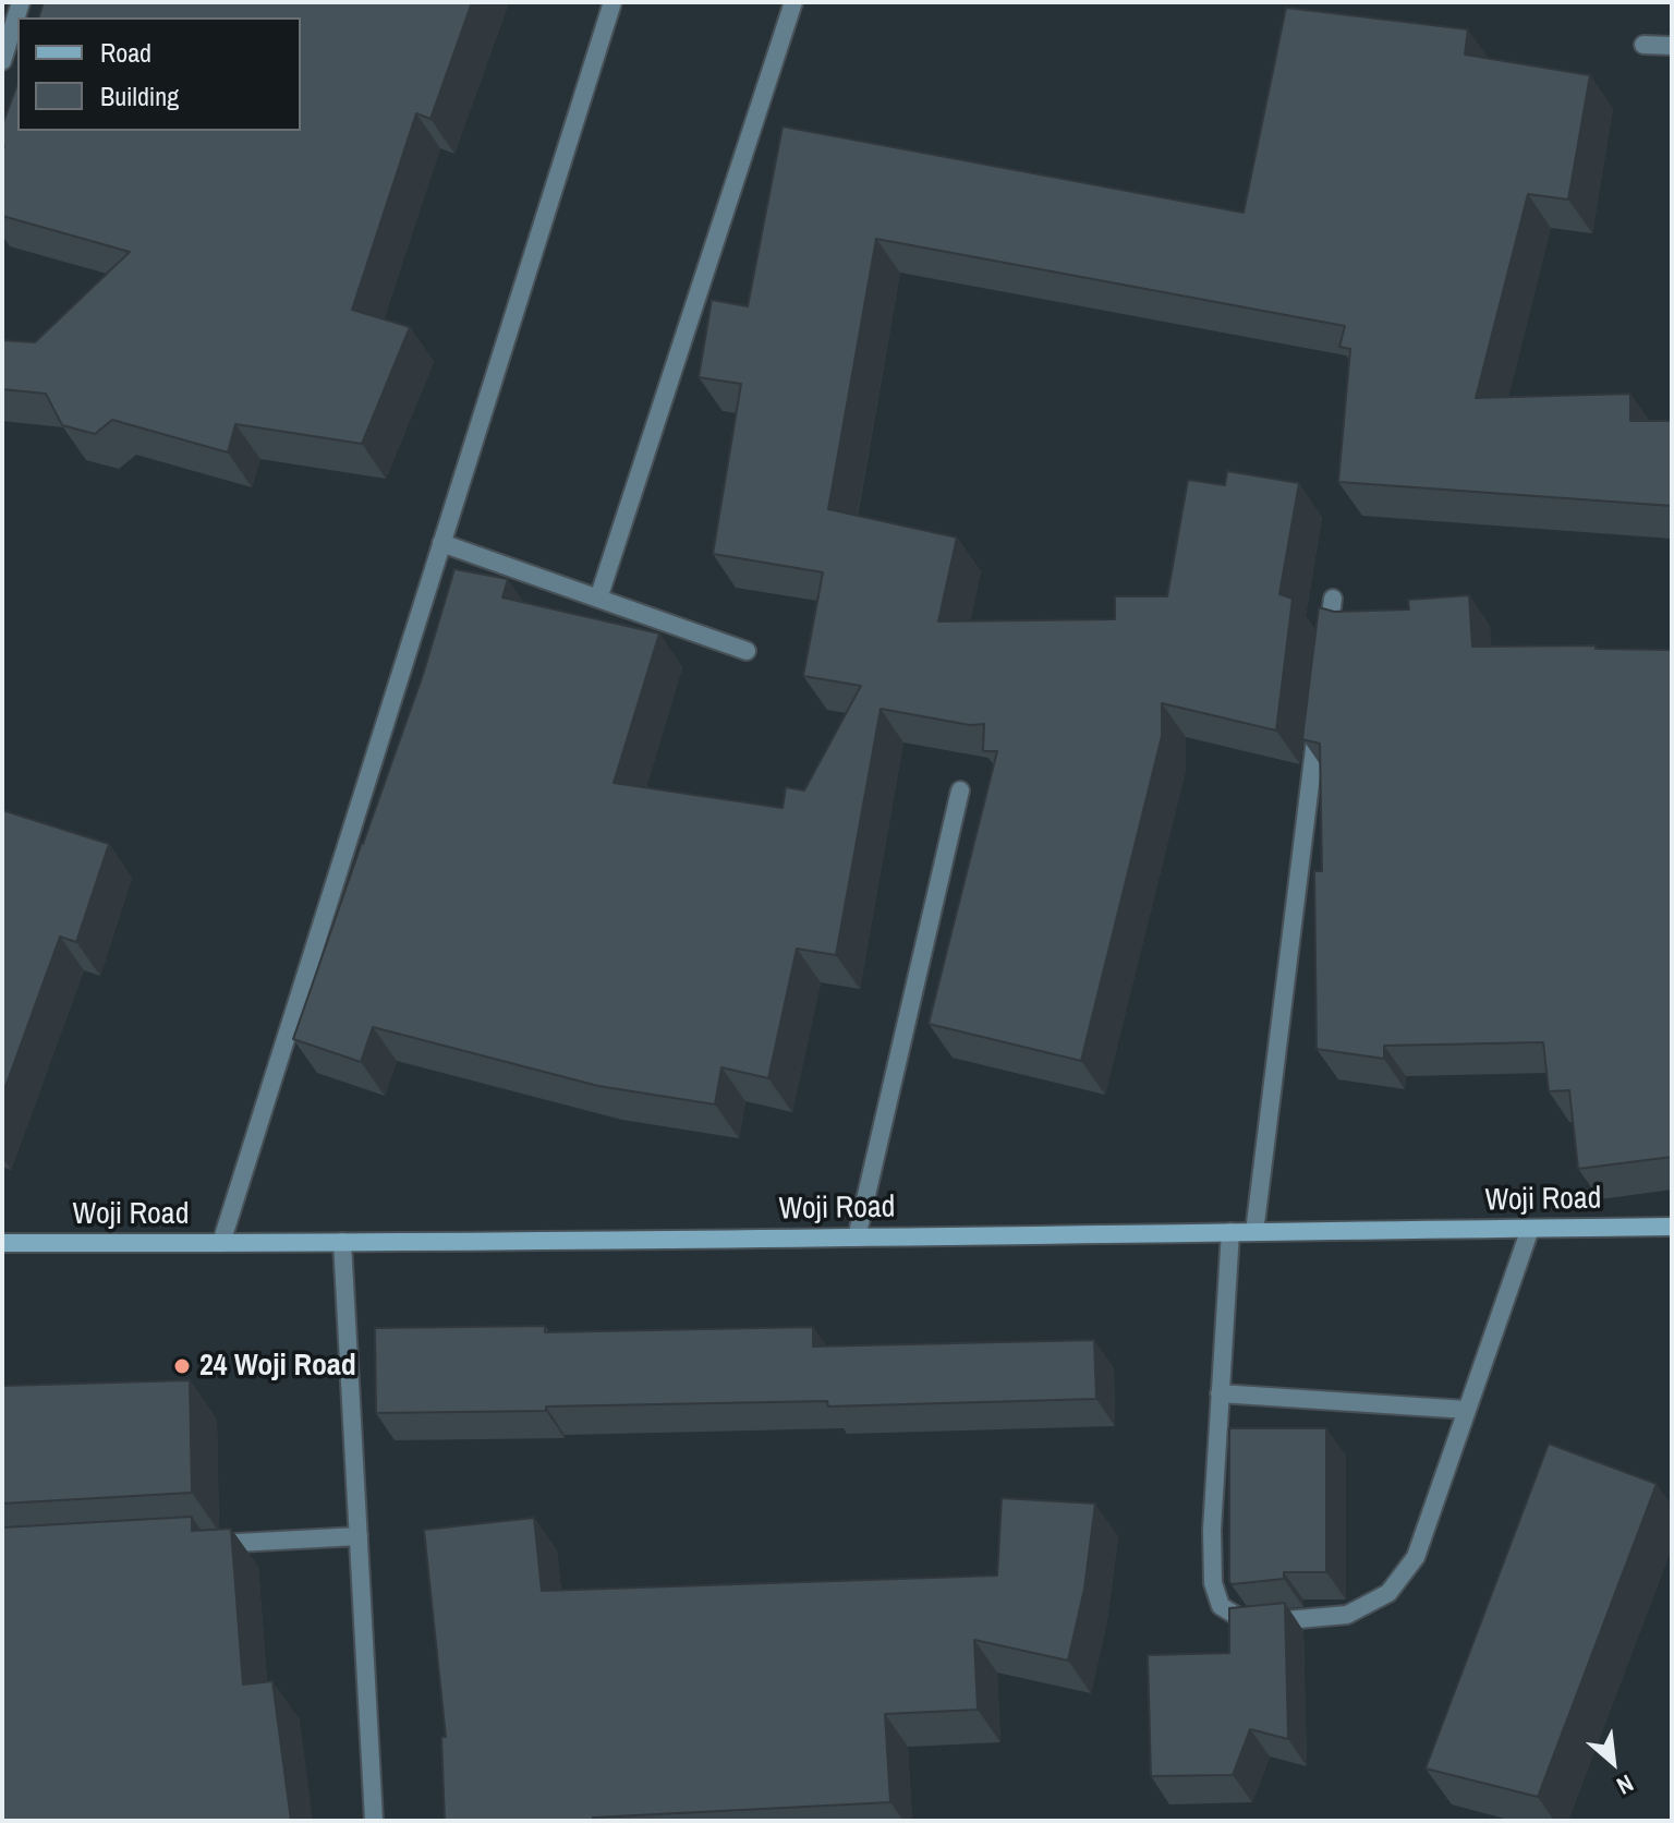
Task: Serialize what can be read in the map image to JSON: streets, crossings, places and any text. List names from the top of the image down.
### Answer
{
  "streets": {
    "main road": ["Woji Road"]
  },
  "places": ["24 Woji Road"],
  "legend": ["Road", "Building"],
  "north": "bottom right"
}
